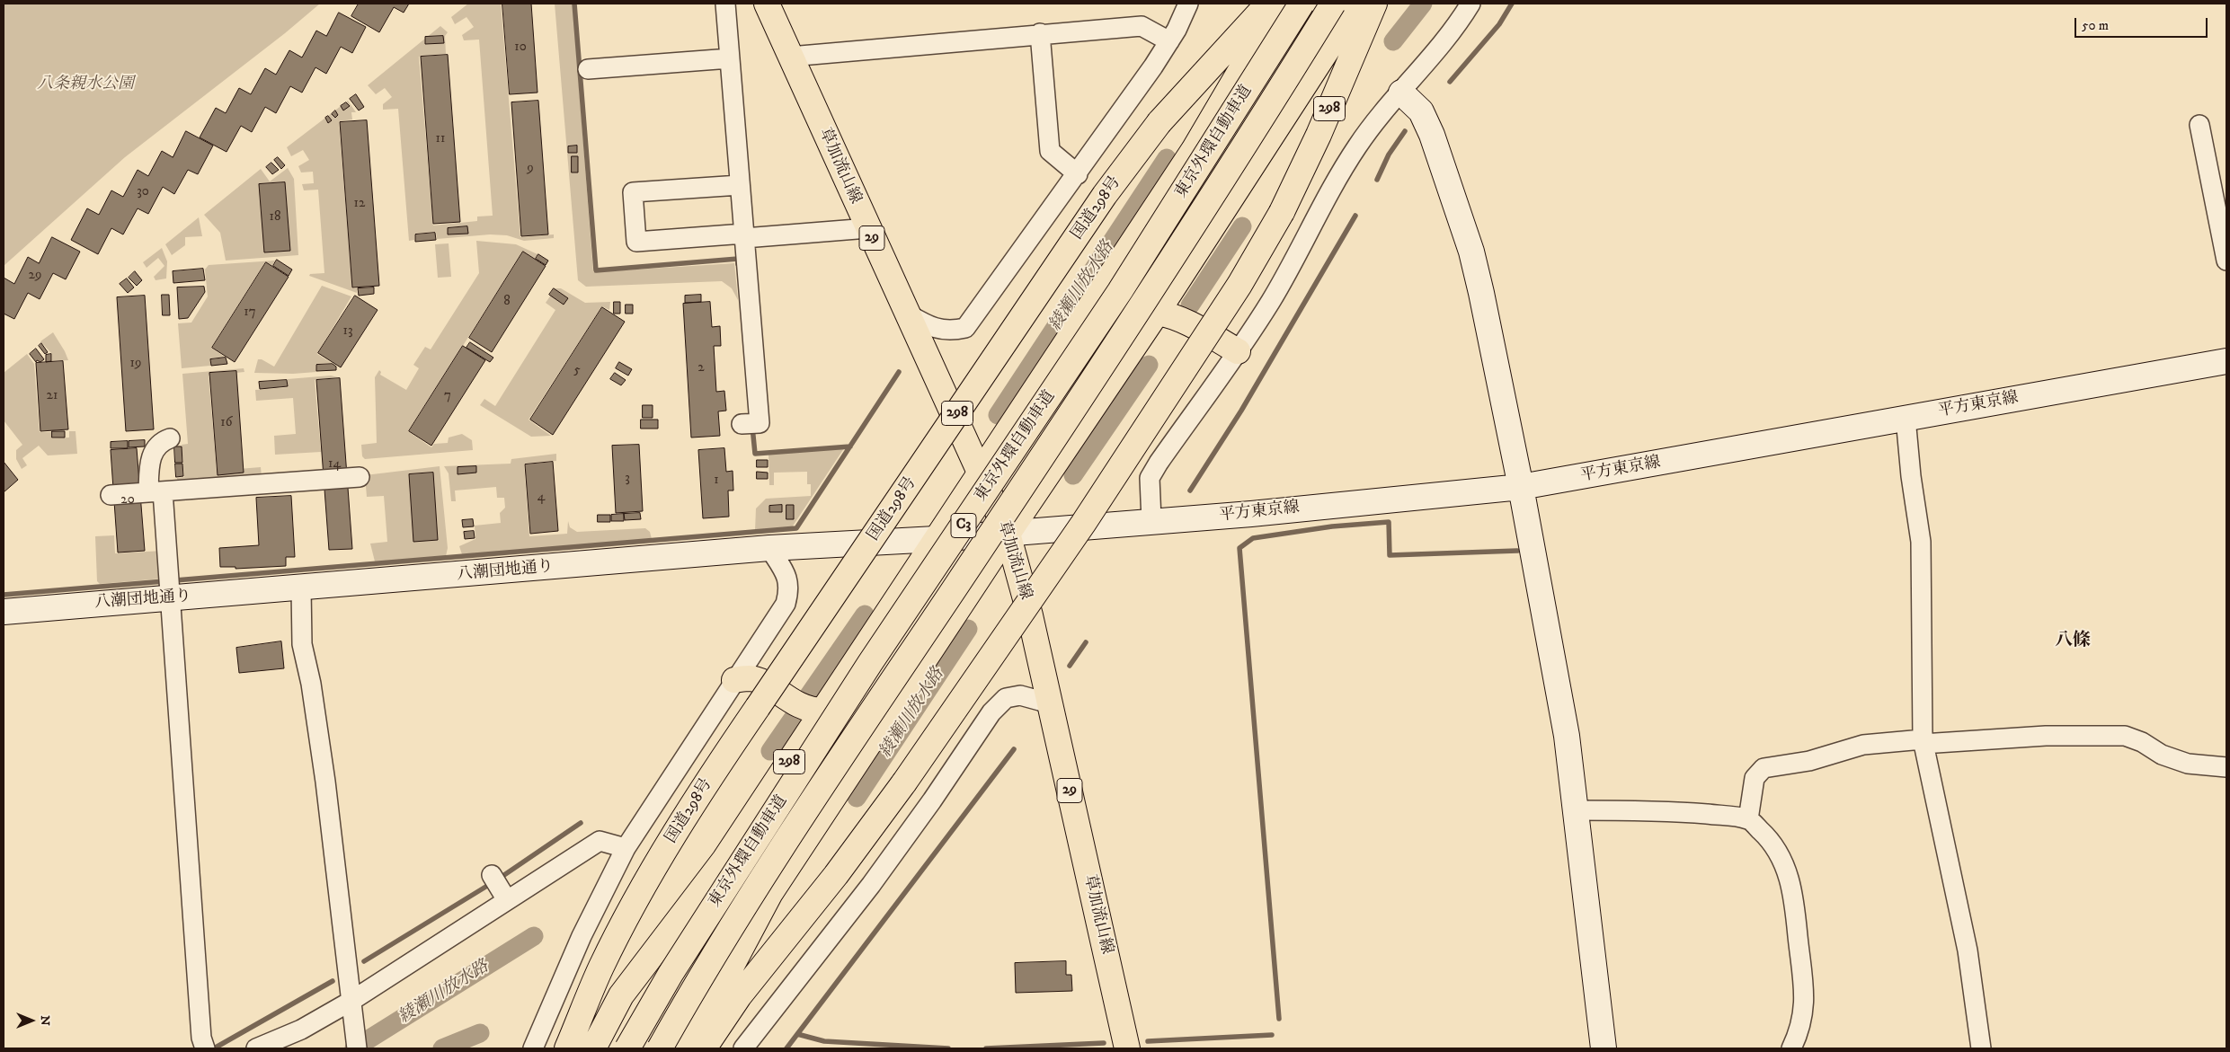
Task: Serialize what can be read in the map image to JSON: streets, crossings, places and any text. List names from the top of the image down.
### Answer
{
  "streets": {
    "main road": [
      "298",
      "東京外環自動車道",
      "草加流山線",
      "国道298号",
      "29",
      "C3"
    ],
    "street": ["平方東京線", "八潮団地通り"]
  },
  "crossings": [
    ["298", "草加流山線"],
    ["298", "平方東京線"],
    ["298", "八潮団地通り"],
    ["草加流山線", "平方東京線"],
    ["草加流山線", "八潮団地通り"],
    ["平方東京線", "八潮団地通り"]
  ],
  "districts": ["八條"],
  "water": ["綾瀬川放水路"],
  "parks": ["八条親水公園"],
  "house_numbers": [
    "10",
    "11",
    "9",
    "30",
    "12",
    "18",
    "29",
    "8",
    "17",
    "13",
    "19",
    "2",
    "5",
    "21",
    "7",
    "16",
    "14",
    "3",
    "1",
    "4",
    "20"
  ],
  "scale_bar": "50 m",
  "north": "right"
}
